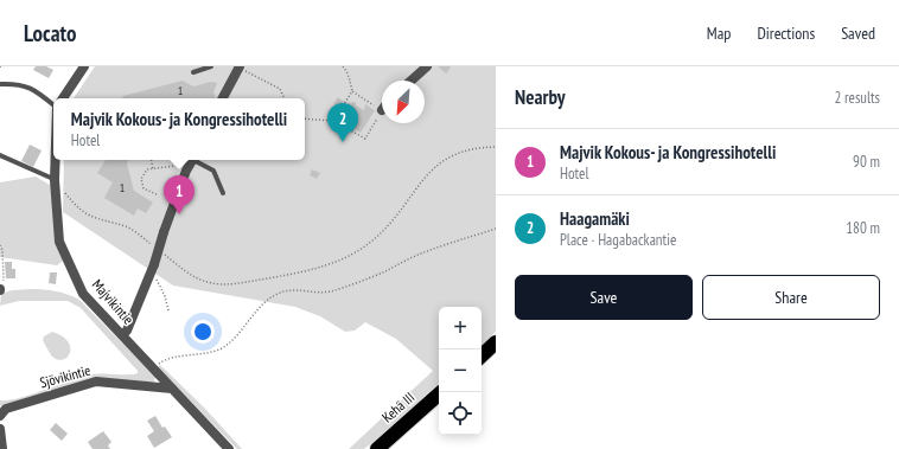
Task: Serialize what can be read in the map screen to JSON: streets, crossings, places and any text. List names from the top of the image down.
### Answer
{
  "streets": {
    "highway": ["Kehä III"],
    "street": ["Majvikintie", "Sjövikintie"]
  },
  "crossings": [
    ["Majvikintie", "Sjövikintie"]
  ],
  "house_numbers": ["1", "1"],
  "north": "bottom left",
  "page": {
    "header": "Locato",
    "nav": ["Map", "Directions", "Saved"],
    "heading": ["Nearby", "2 results"],
    "popup": ["Majvik Kokous- ja Kongressihotelli", "Hotel"],
    "pins": ["2", "1"],
    "list": [
      {
        "mark": "1",
        "name": "Majvik Kokous- ja Kongressihotelli",
        "note": "Hotel",
        "value": "90 m"
      },
      {
        "mark": "2",
        "name": "Haagamäki",
        "note": "Place · Hagabackantie",
        "value": "180 m"
      }
    ],
    "buttons": ["Save", "Share"],
    "map_buttons": ["+", "−"]
  }
}
